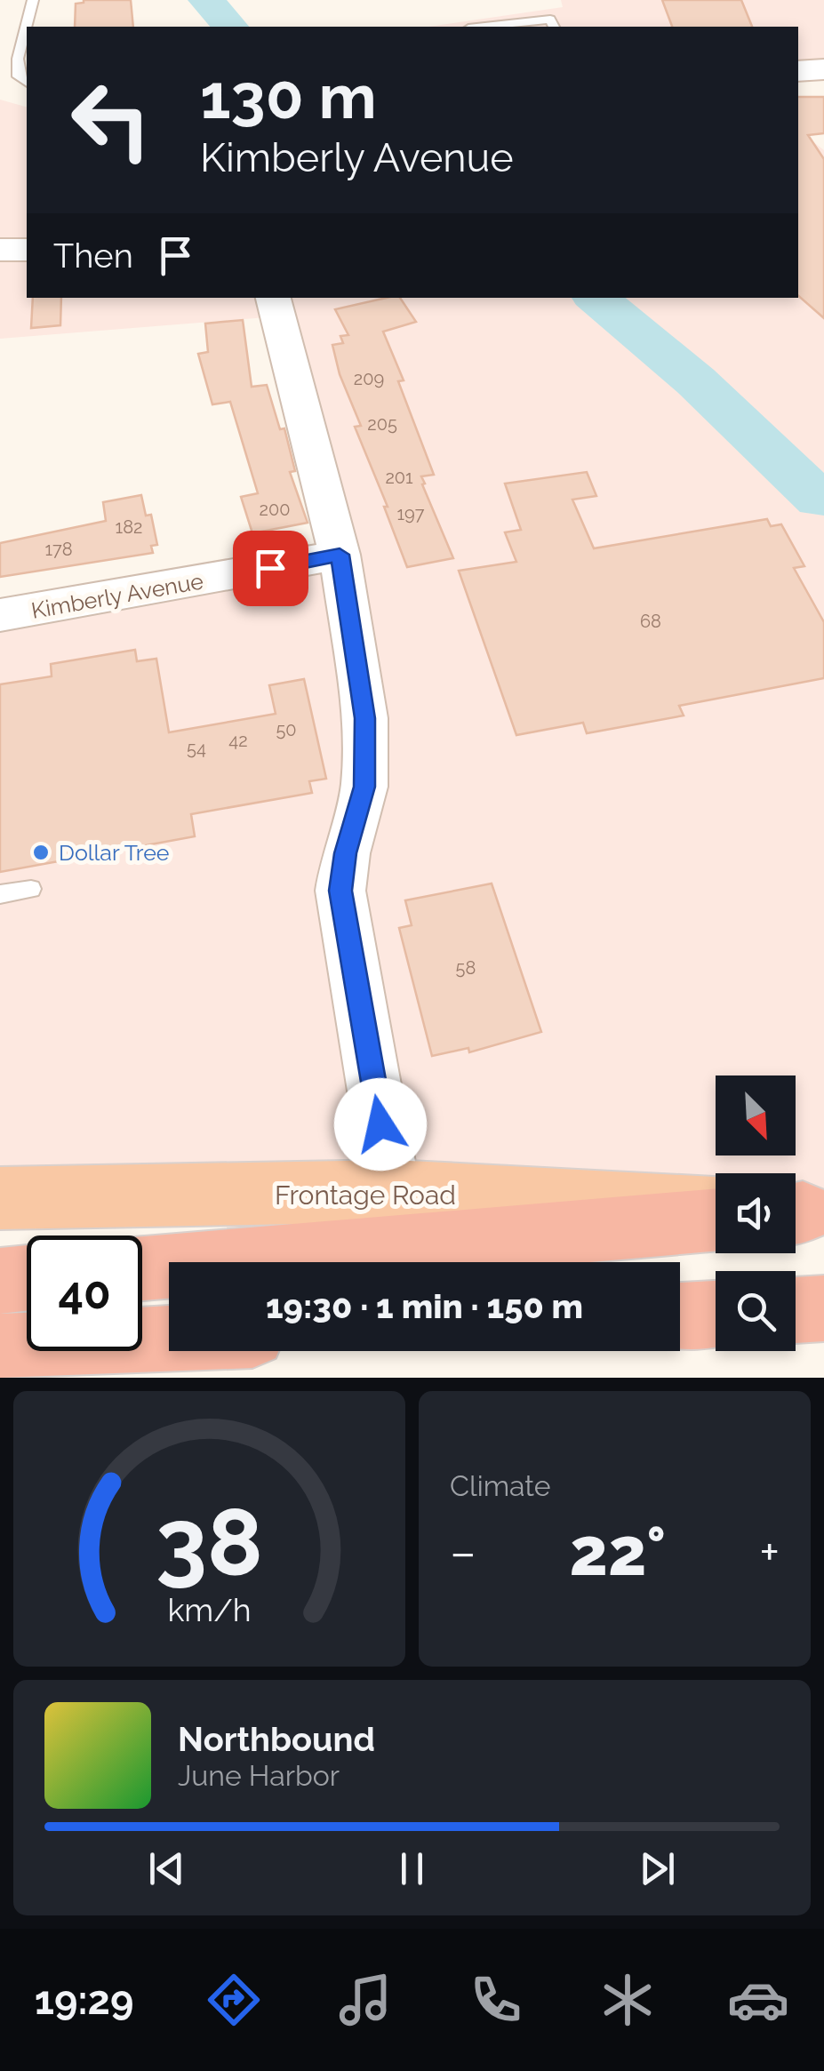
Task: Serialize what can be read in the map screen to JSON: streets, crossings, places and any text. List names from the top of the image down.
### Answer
{
  "streets": {
    "highway": ["Frontage Road"],
    "street": ["Kimberly Avenue"]
  },
  "places": ["Dollar Tree"],
  "house_numbers": [
    "209",
    "205",
    "201",
    "200",
    "197",
    "182",
    "178",
    "68",
    "50",
    "42",
    "54",
    "58"
  ],
  "north": "bottom right",
  "page": {
    "turn": ["130 m", "Kimberly Avenue"],
    "then": "Then",
    "limit": "40",
    "trip": "19:30 · 1 min · 150 m",
    "tile": "Climate",
    "heat": ["−", "22°", "+"],
    "song": ["Northbound", "June Harbor"],
    "tabs": "19:29",
    "gauge": ["38", "km/h"]
  }
}
